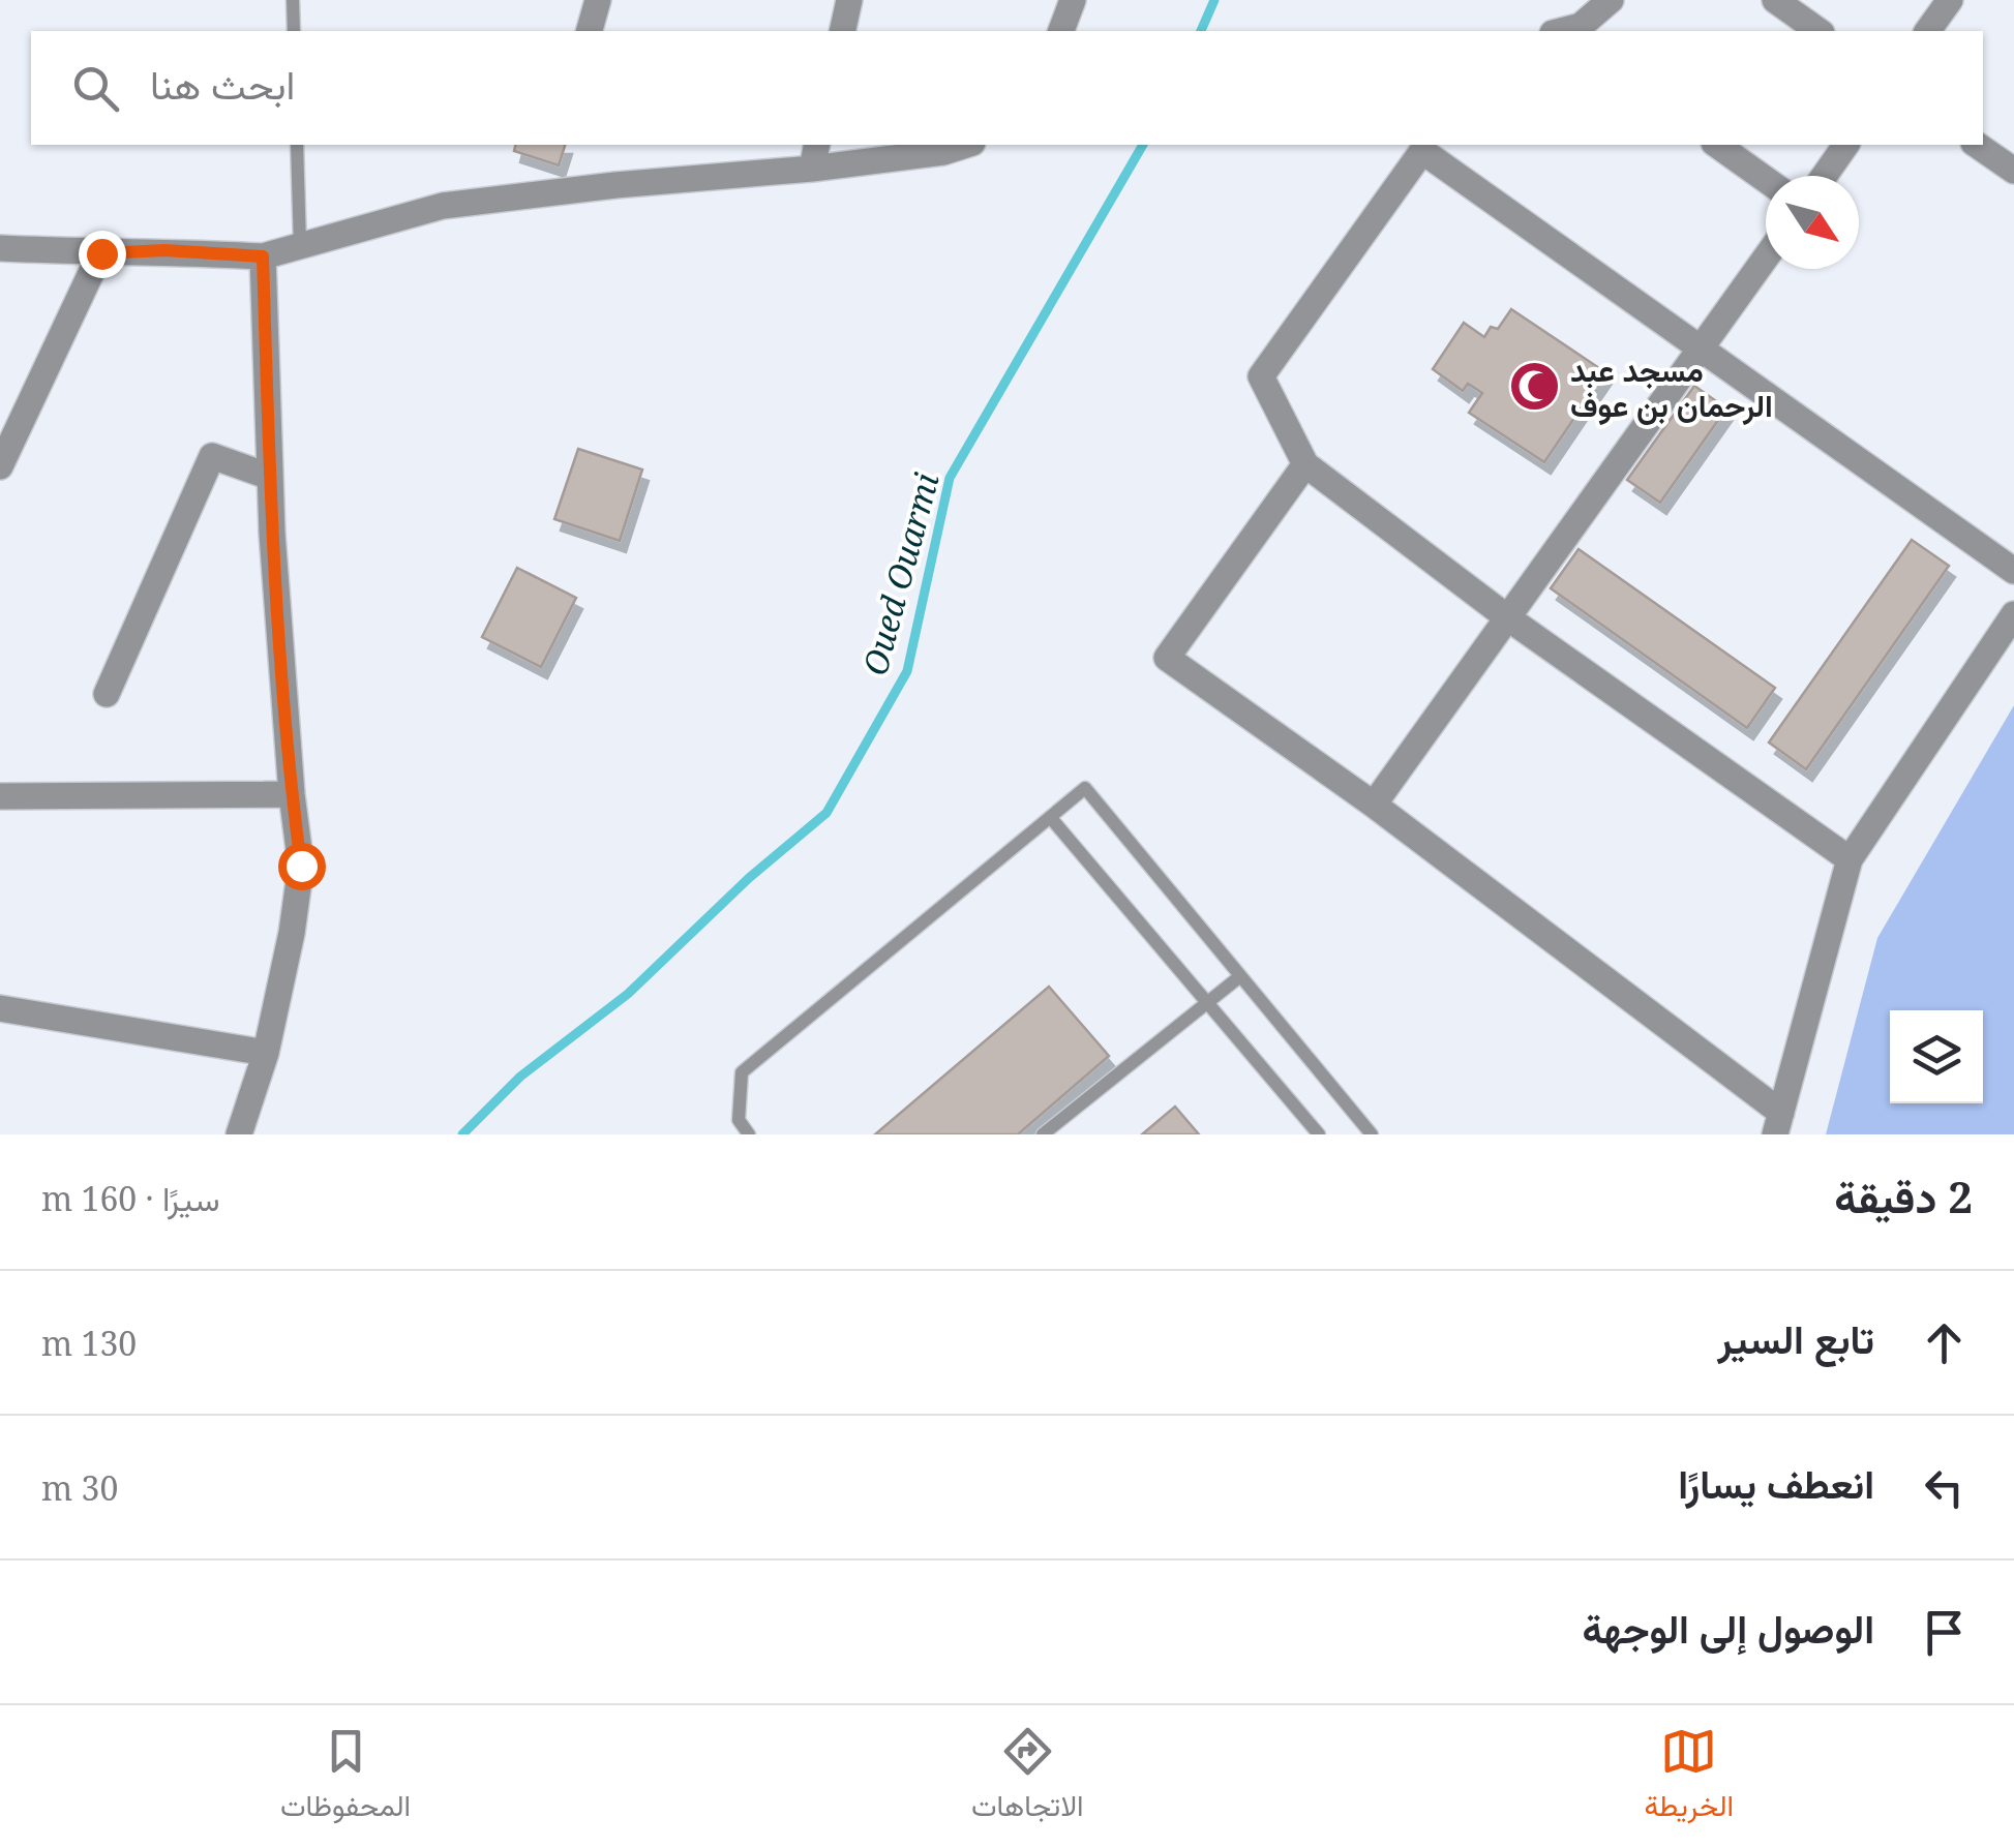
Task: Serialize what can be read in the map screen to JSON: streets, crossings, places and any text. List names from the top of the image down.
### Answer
{
  "water": ["Oued Ouarmi"],
  "places": {
    "mosque": ["مسجد عبد الرحمان بن عوف"]
  },
  "north": "bottom right",
  "page": {
    "search": "ابحث هنا",
    "heading": ["2 دقيقة", "سيرًا · 160 m"],
    "list": [
      ["تابع السير", "130 m"],
      ["انعطف يسارًا", "30 m"],
      "الوصول إلى الوجهة"
    ],
    "nav": ["الخريطة", "الاتجاهات", "المحفوظات"]
  }
}
